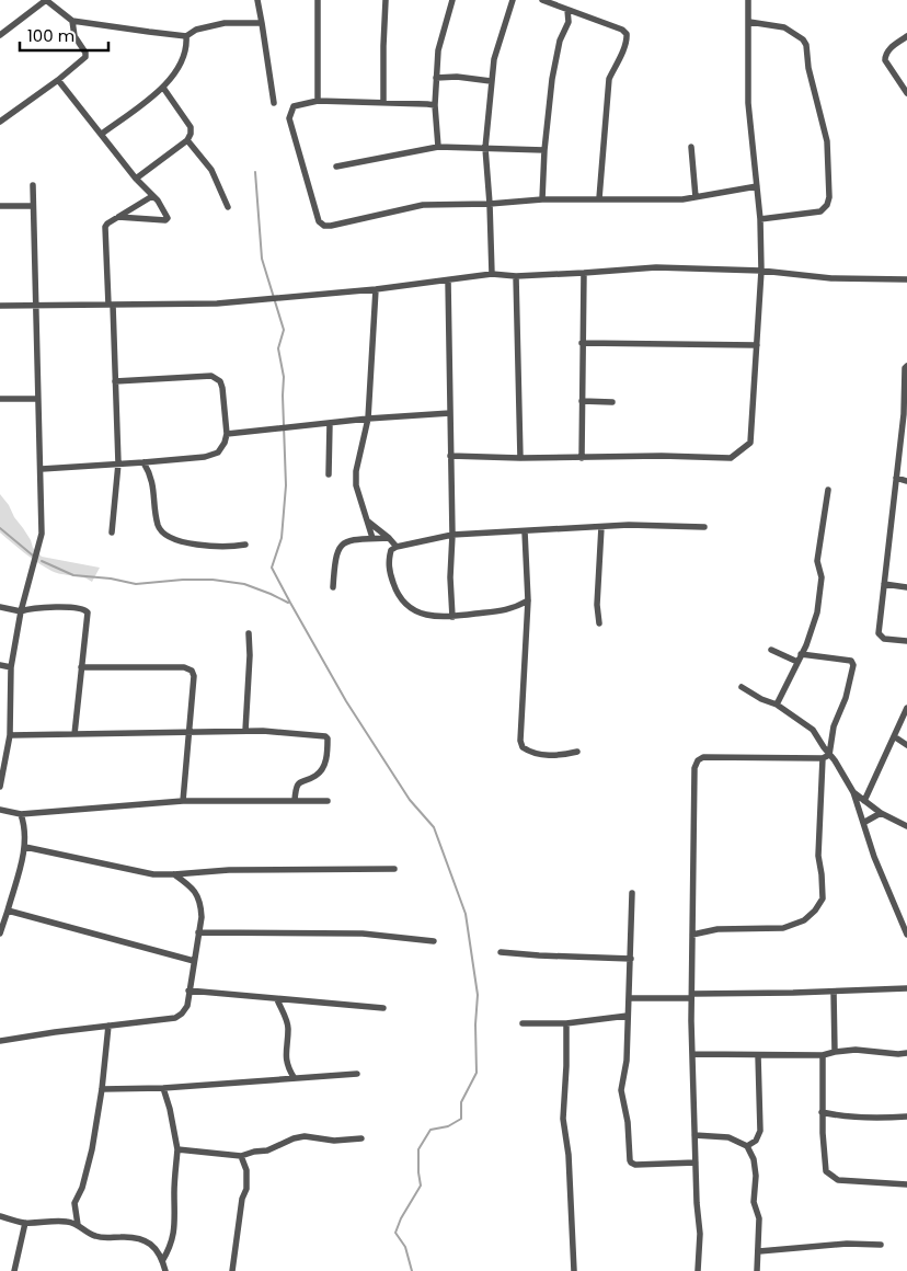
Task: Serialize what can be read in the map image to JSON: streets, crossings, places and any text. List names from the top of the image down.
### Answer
{
  "scale_bar": "100 m"
}
